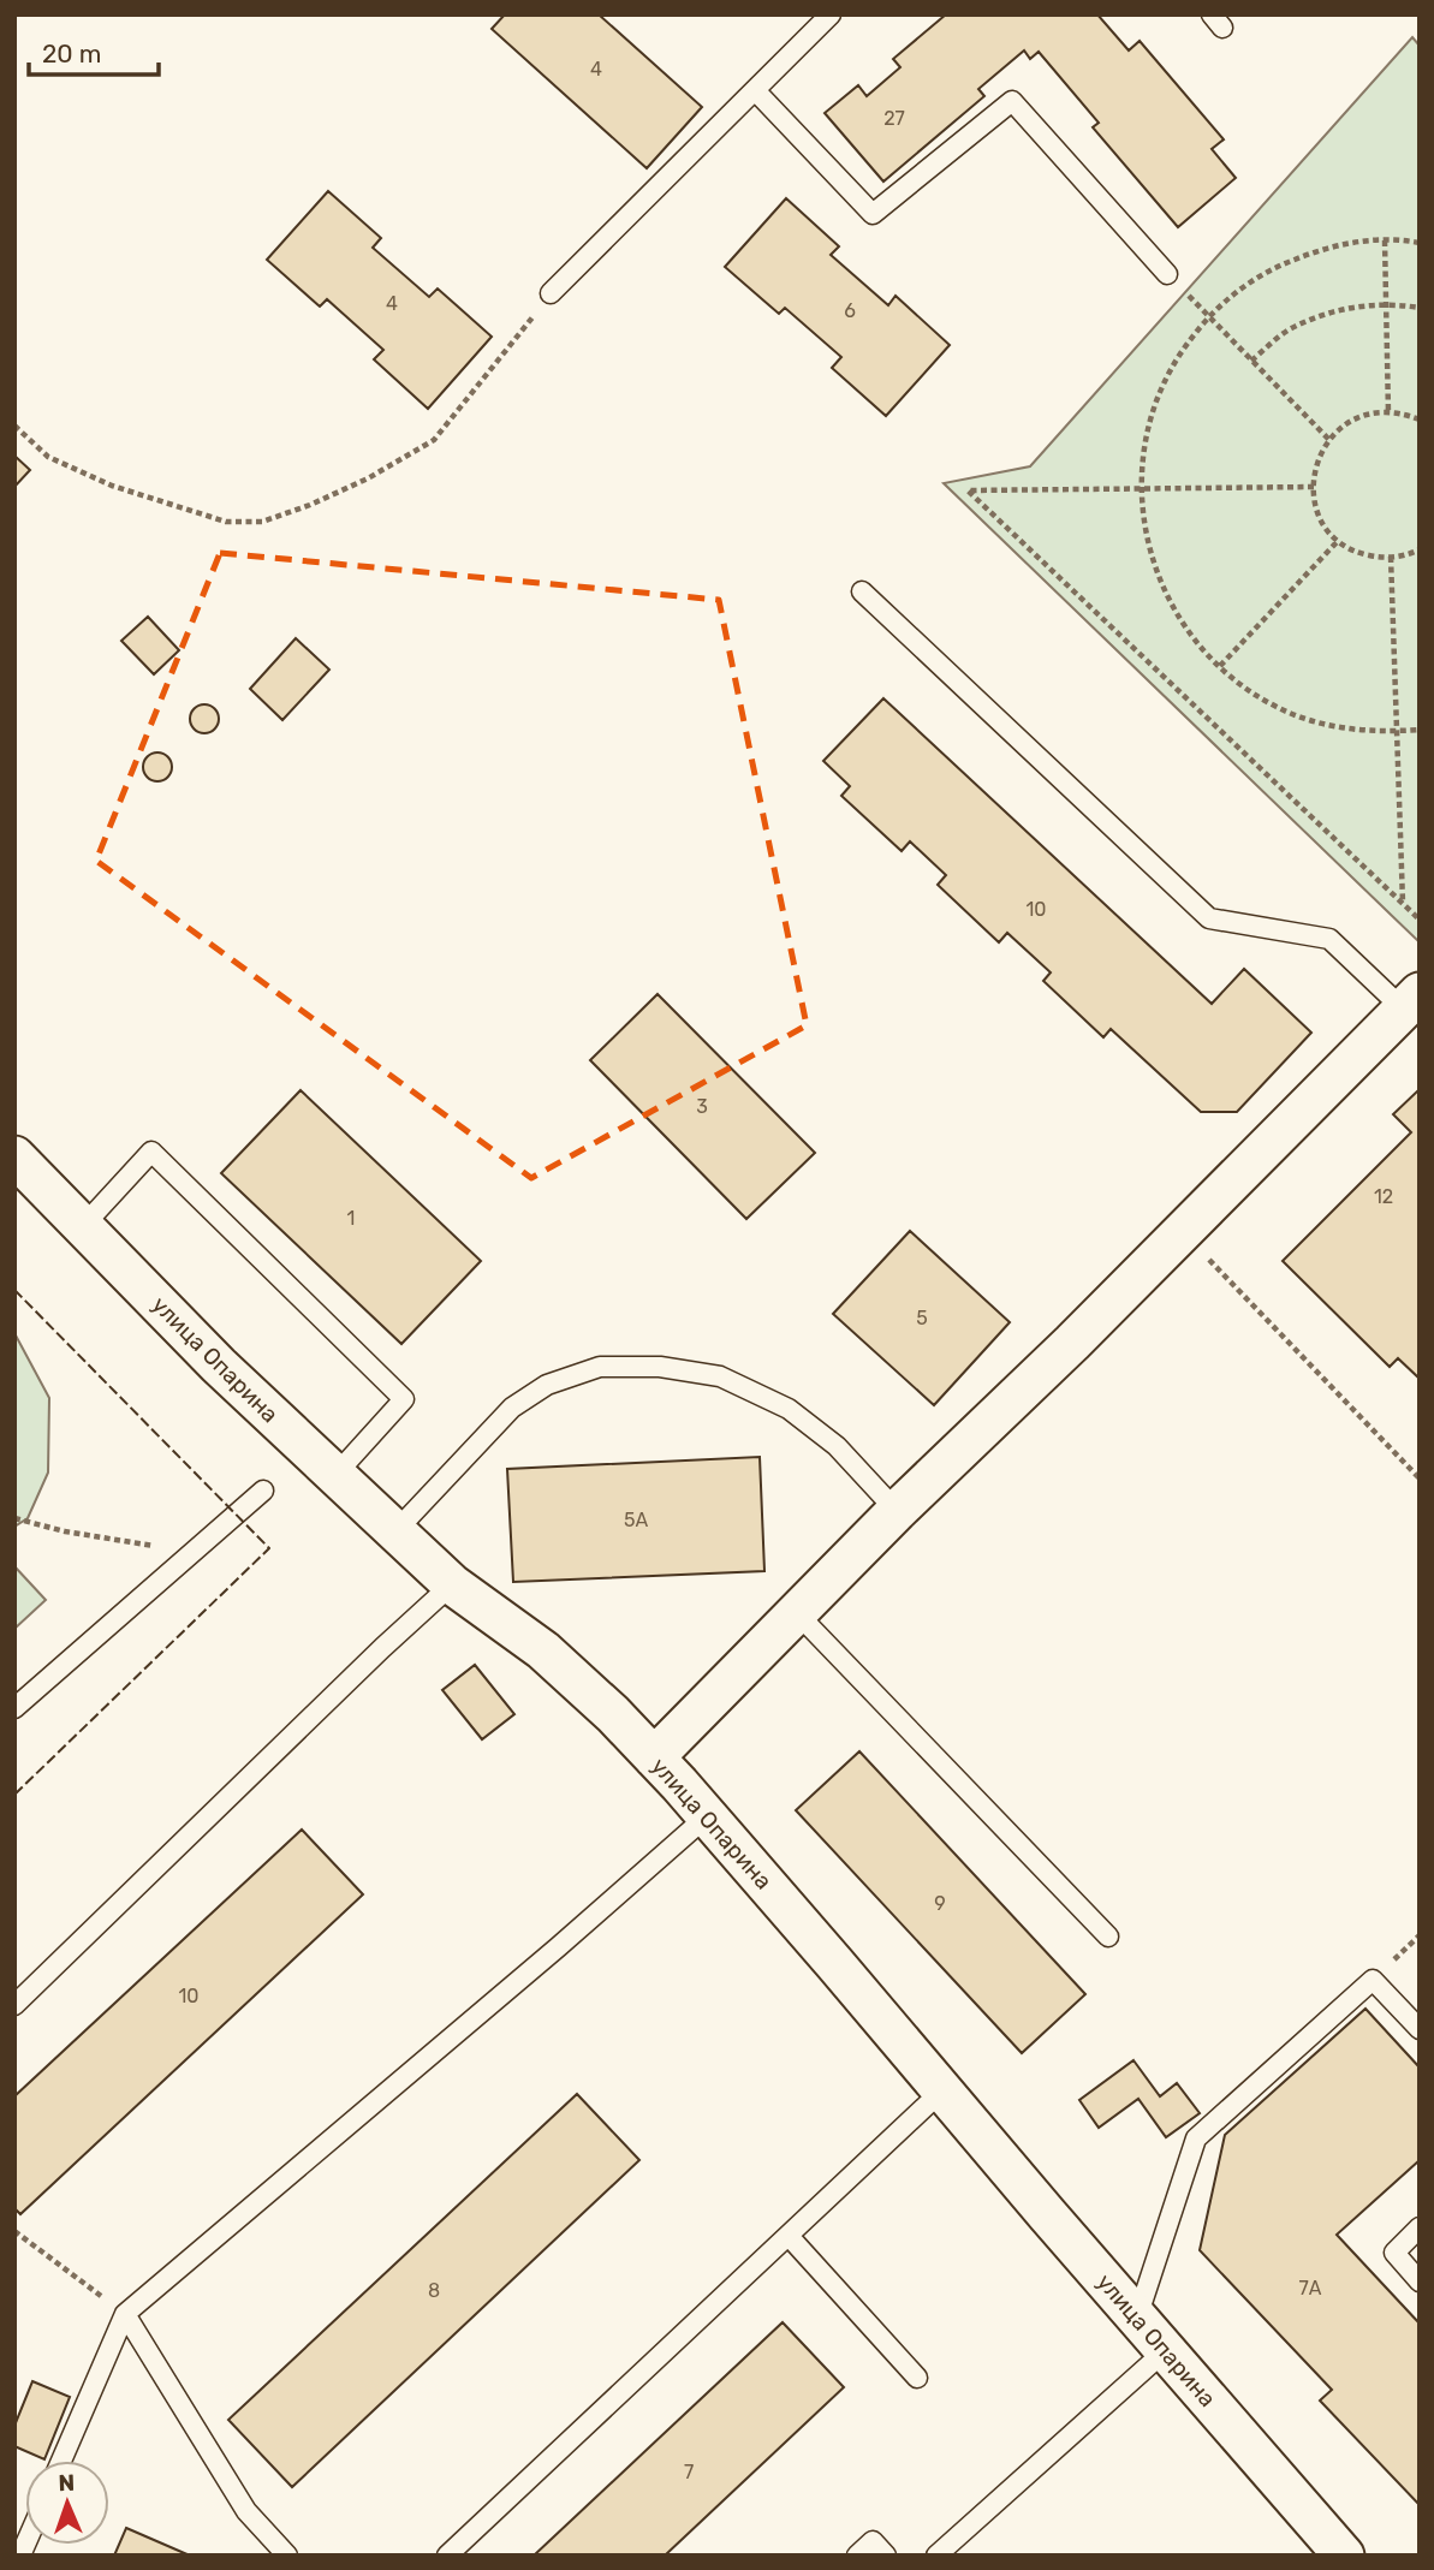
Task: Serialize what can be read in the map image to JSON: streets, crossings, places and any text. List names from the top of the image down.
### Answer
{
  "streets": {
    "street": ["улица Опарина"]
  },
  "house_numbers": [
    "4",
    "27",
    "4",
    "6",
    "10",
    "3",
    "12",
    "1",
    "5",
    "5А",
    "9",
    "10",
    "7А",
    "8",
    "7"
  ],
  "scale_bar": "20 m",
  "north": "top"
}
